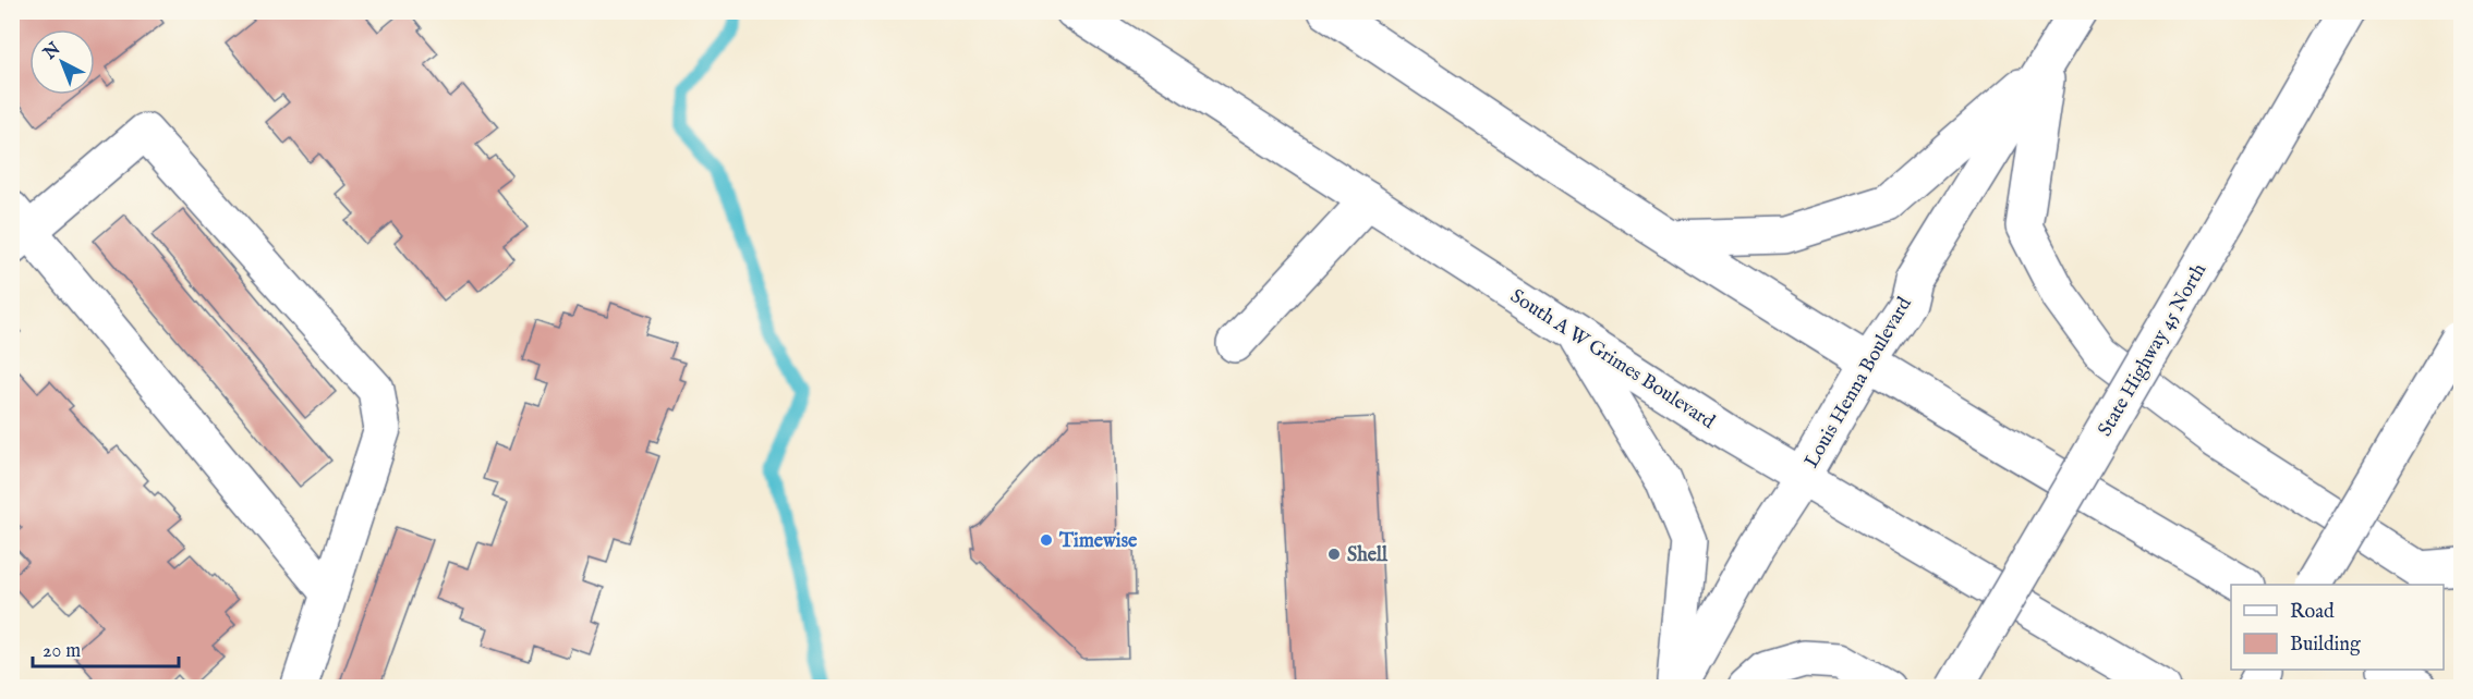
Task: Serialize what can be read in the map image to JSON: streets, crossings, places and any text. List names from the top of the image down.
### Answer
{
  "streets": {
    "main road": ["State Highway 45 North", "South A W Grimes Boulevard", "Louis Henna Boulevard"]
  },
  "crossings": [
    ["South A W Grimes Boulevard", "Louis Henna Boulevard"]
  ],
  "places": ["Timewise", "Shell"],
  "legend": ["Road", "Building"],
  "scale_bar": "20 m",
  "north": "top left"
}
